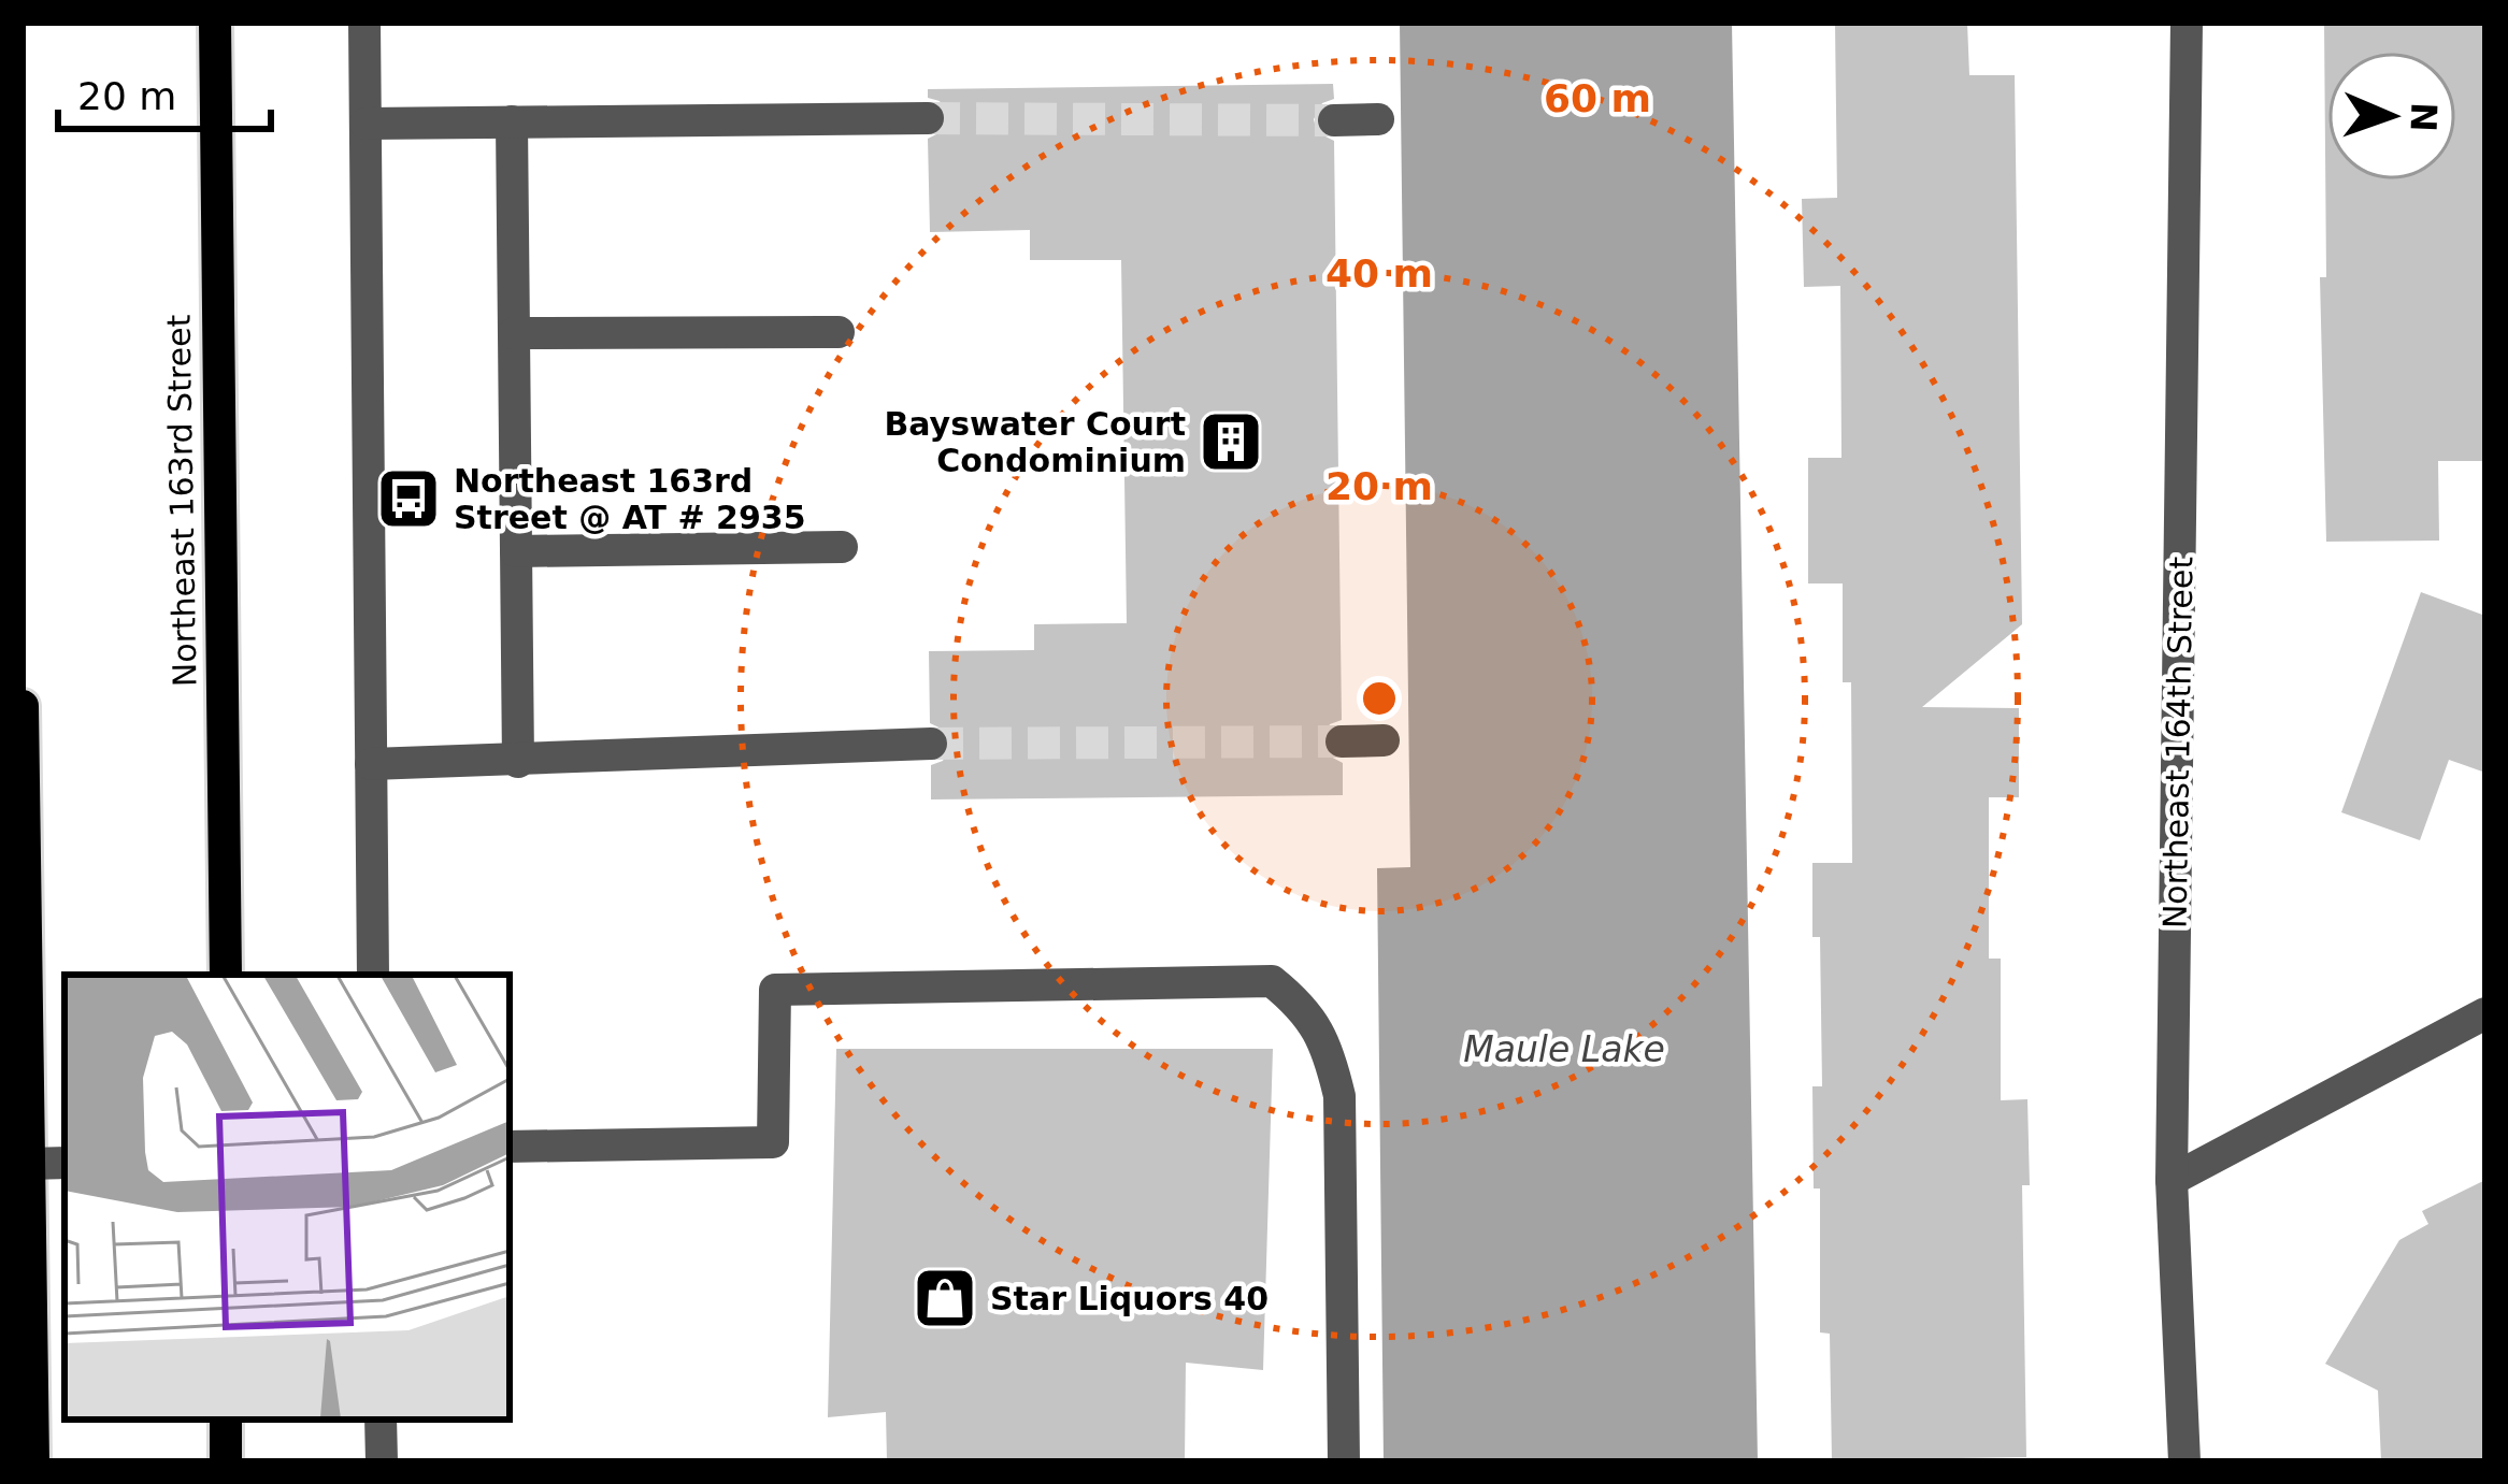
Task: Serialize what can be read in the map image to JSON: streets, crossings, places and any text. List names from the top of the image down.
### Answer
{
  "streets": {
    "main road": ["Northeast 163rd Street"],
    "street": ["Northeast 164th Street"]
  },
  "water": ["Maule Lake"],
  "places": {
    "building": ["Bayswater Court Condominium"],
    "bus stop": ["Northeast 163rd Street @ AT # 2935"],
    "shop": ["Star Liquors 40"]
  },
  "scale_bar": "20 m",
  "north": "right",
  "rings": ["60 m", "40 m", "20 m"]
}
